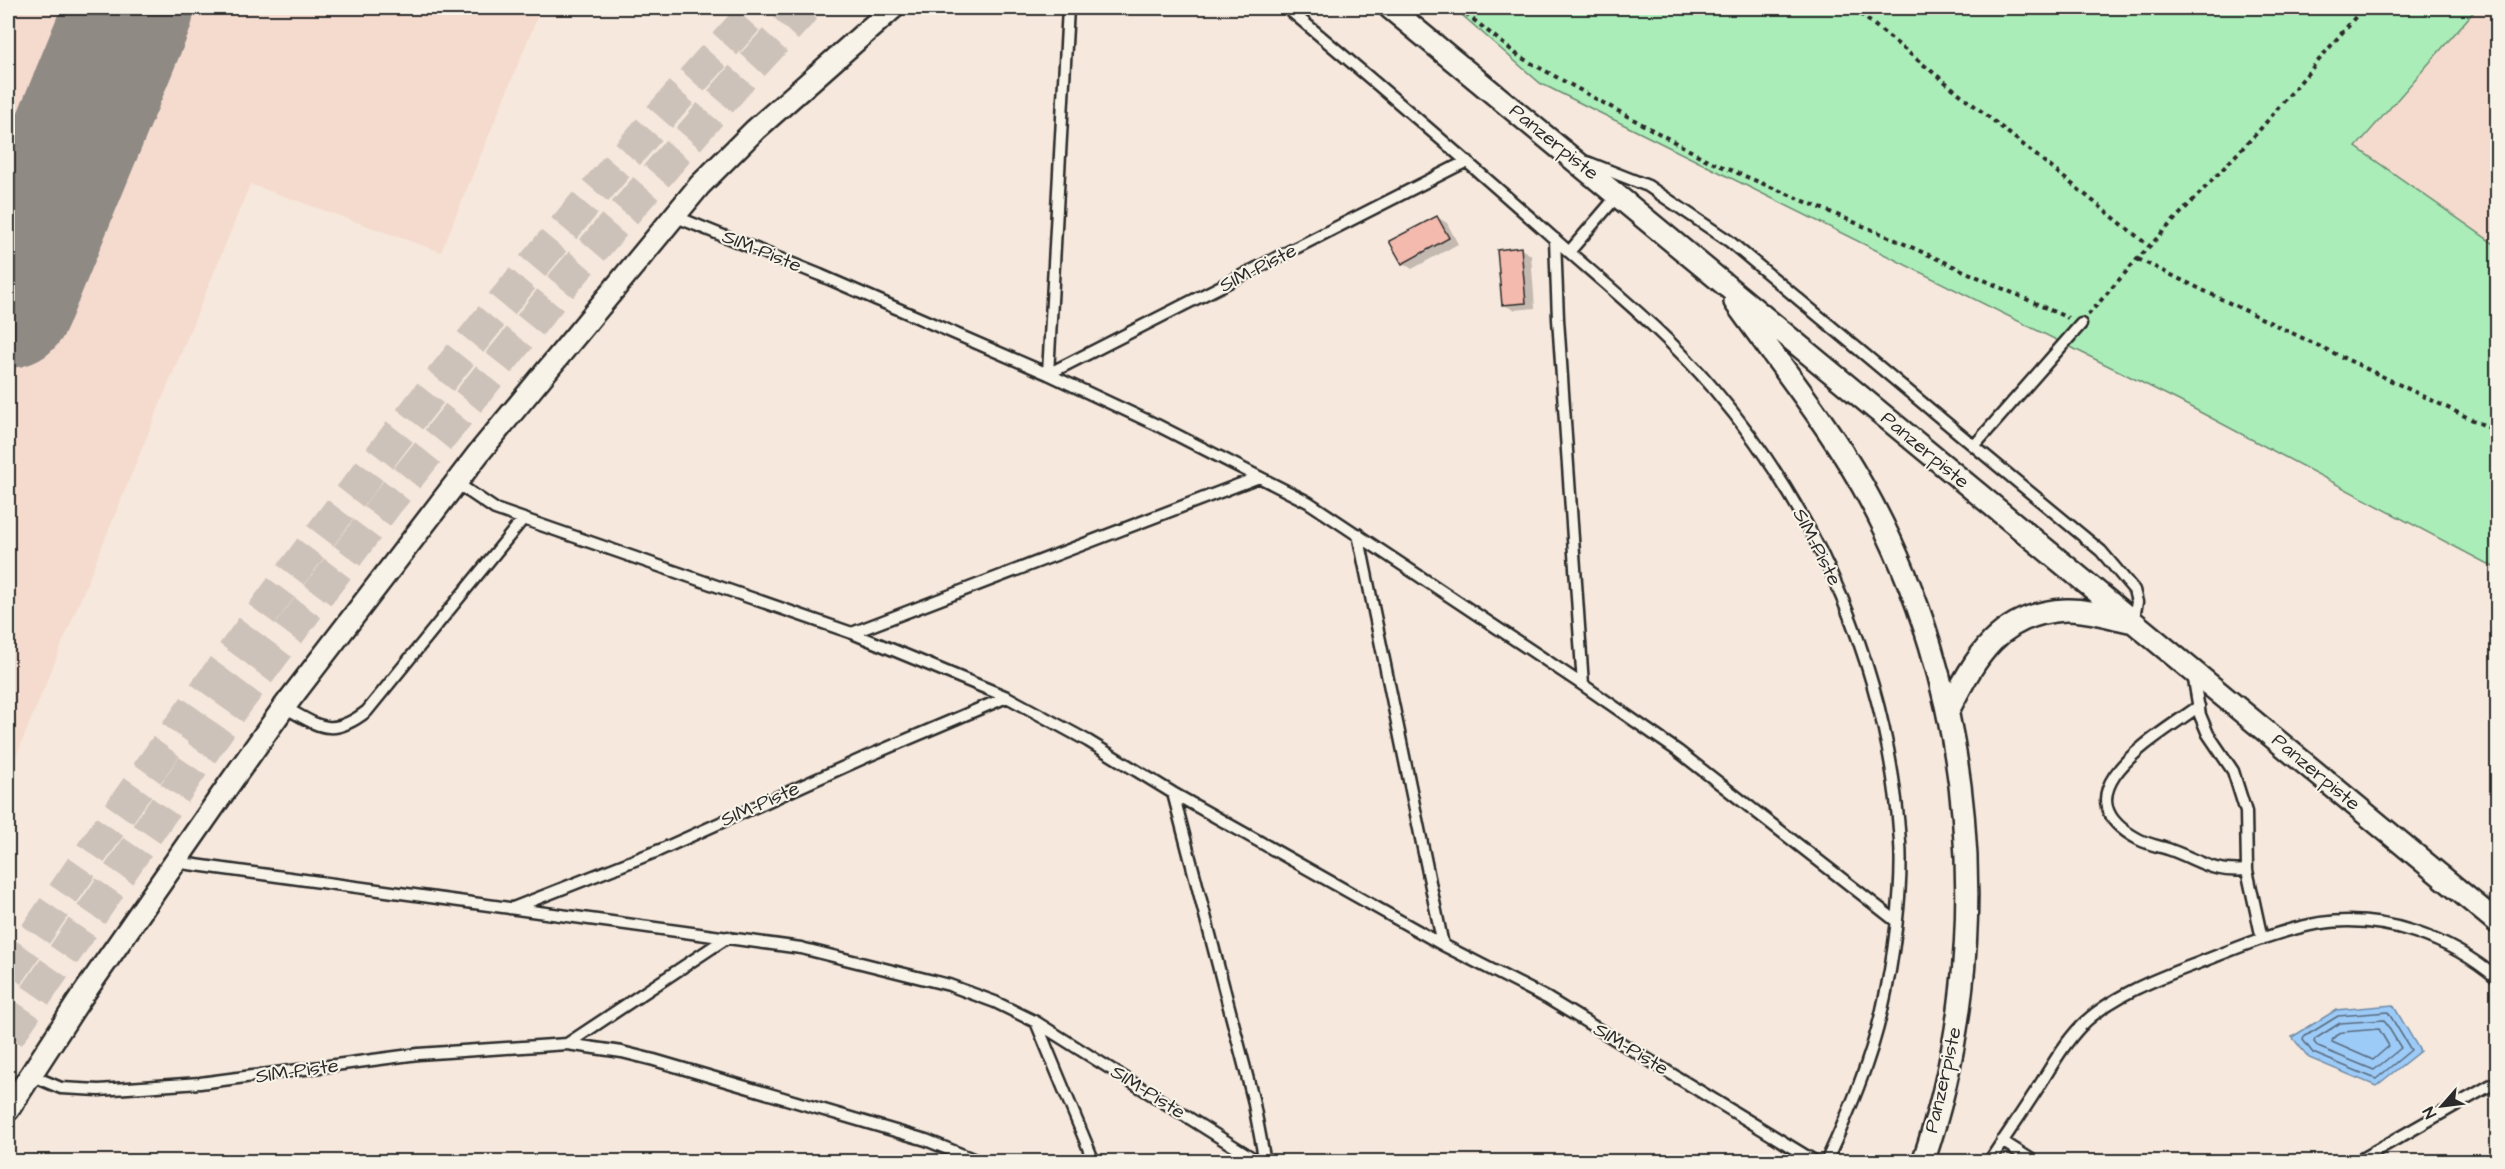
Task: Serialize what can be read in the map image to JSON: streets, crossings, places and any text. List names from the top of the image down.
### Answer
{
  "streets": {
    "street": ["Panzerpiste"],
    "lane": ["SIM-Piste"]
  },
  "north": "bottom left"
}
